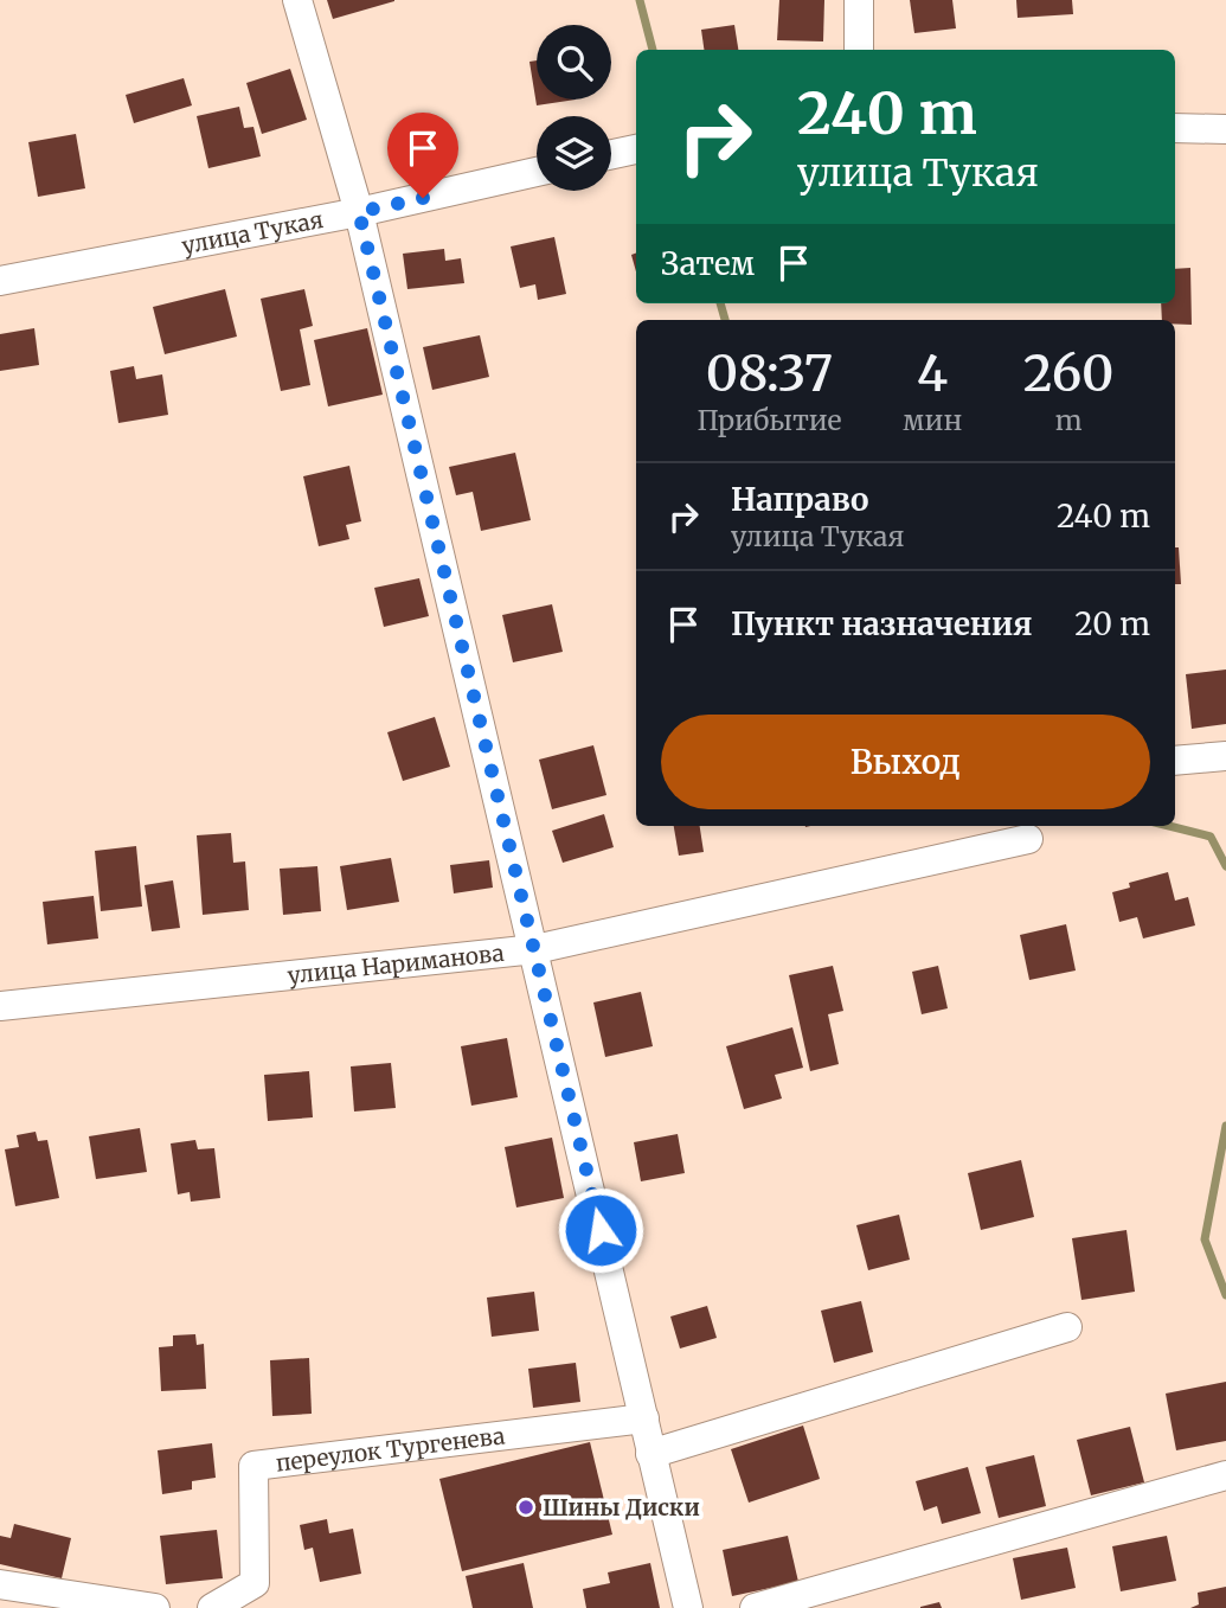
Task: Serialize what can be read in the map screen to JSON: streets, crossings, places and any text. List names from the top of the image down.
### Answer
{
  "streets": {
    "street": ["улица Тукая", "улица Нариманова", "переулок Тургенева"]
  },
  "places": ["Шины Диски"],
  "page": {
    "turn": ["240 m", "улица Тукая"],
    "then": "Затем",
    "eta": [
      "08:37",
      "Прибытие",
      "4",
      "мин",
      "260",
      "m"
    ],
    "list": [
      {
        "name": "Направо",
        "note": "улица Тукая",
        "value": "240 m"
      },
      {
        "name": "Пункт назначения",
        "value": "20 m"
      }
    ],
    "buttons": "Выход"
  }
}
